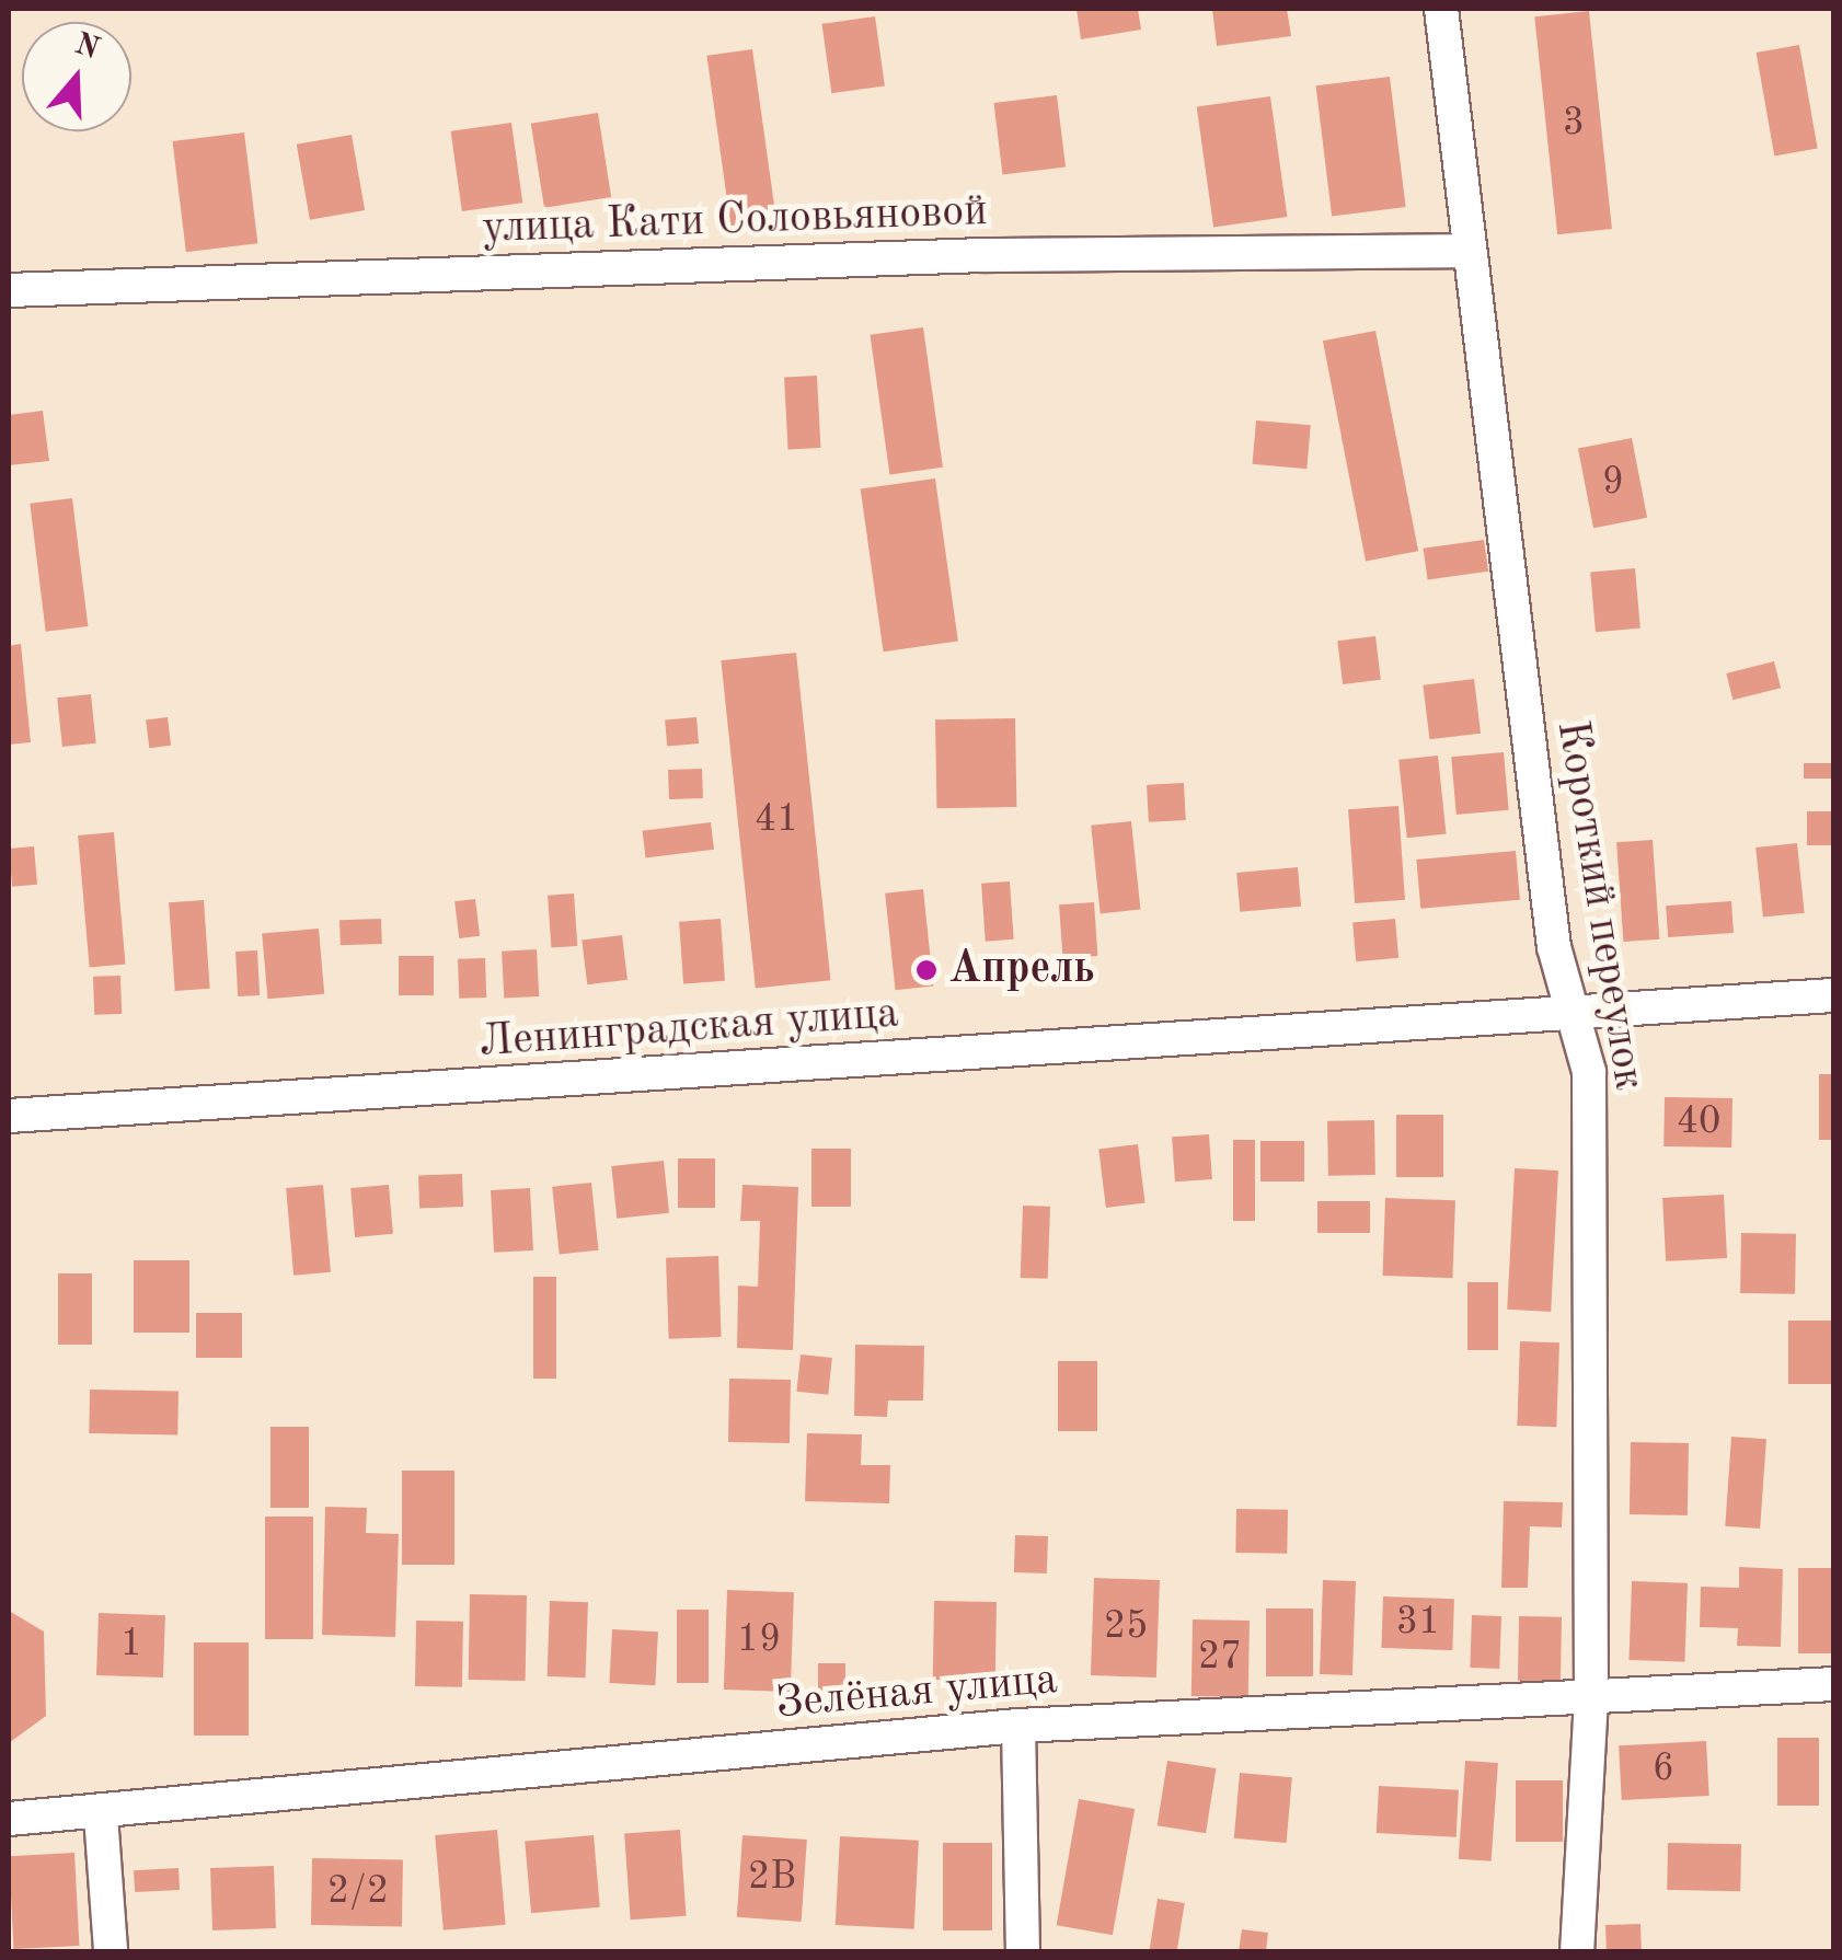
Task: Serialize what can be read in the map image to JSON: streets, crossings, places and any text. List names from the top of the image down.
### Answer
{
  "streets": {
    "street": [
      "улица Кати Соловьяновой",
      "Короткий переулок",
      "Ленинградская улица",
      "Зелёная улица"
    ]
  },
  "crossings": [
    ["улица Кати Соловьяновой", "Короткий переулок"],
    ["Короткий переулок", "Ленинградская улица"],
    ["Короткий переулок", "Зелёная улица"]
  ],
  "places": ["Апрель"],
  "house_numbers": [
    "3",
    "9",
    "41",
    "40",
    "31",
    "25",
    "19",
    "1",
    "27",
    "6",
    "2В",
    "2/2"
  ],
  "north": "top"
}
